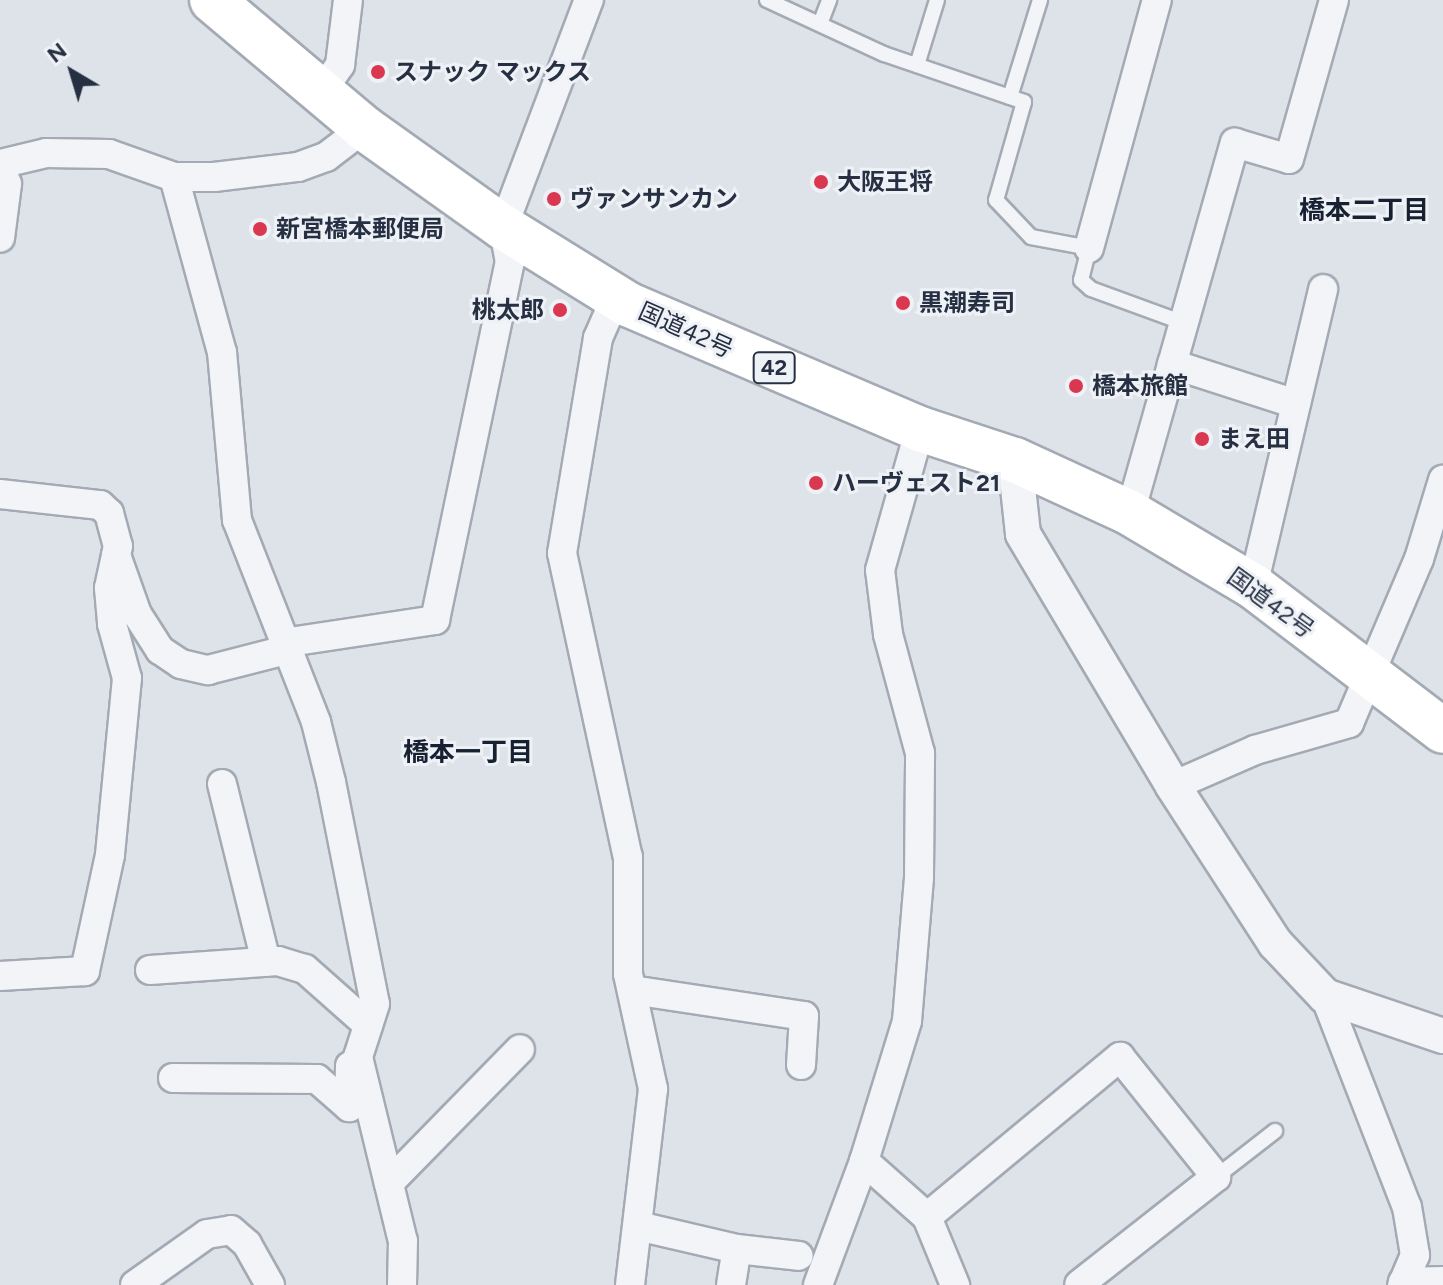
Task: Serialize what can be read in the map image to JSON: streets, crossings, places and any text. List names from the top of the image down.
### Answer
{
  "streets": {
    "highway": ["国道42号", "42"]
  },
  "districts": ["橋本二丁目", "橋本一丁目"],
  "places": [
    "スナック マックス",
    "大阪王将",
    "ヴァンサンカン",
    "新宮橋本郵便局",
    "黒潮寿司",
    "桃太郎",
    "橋本旅館",
    "まえ田",
    "ハーヴェスト21"
  ],
  "north": "top left"
}
